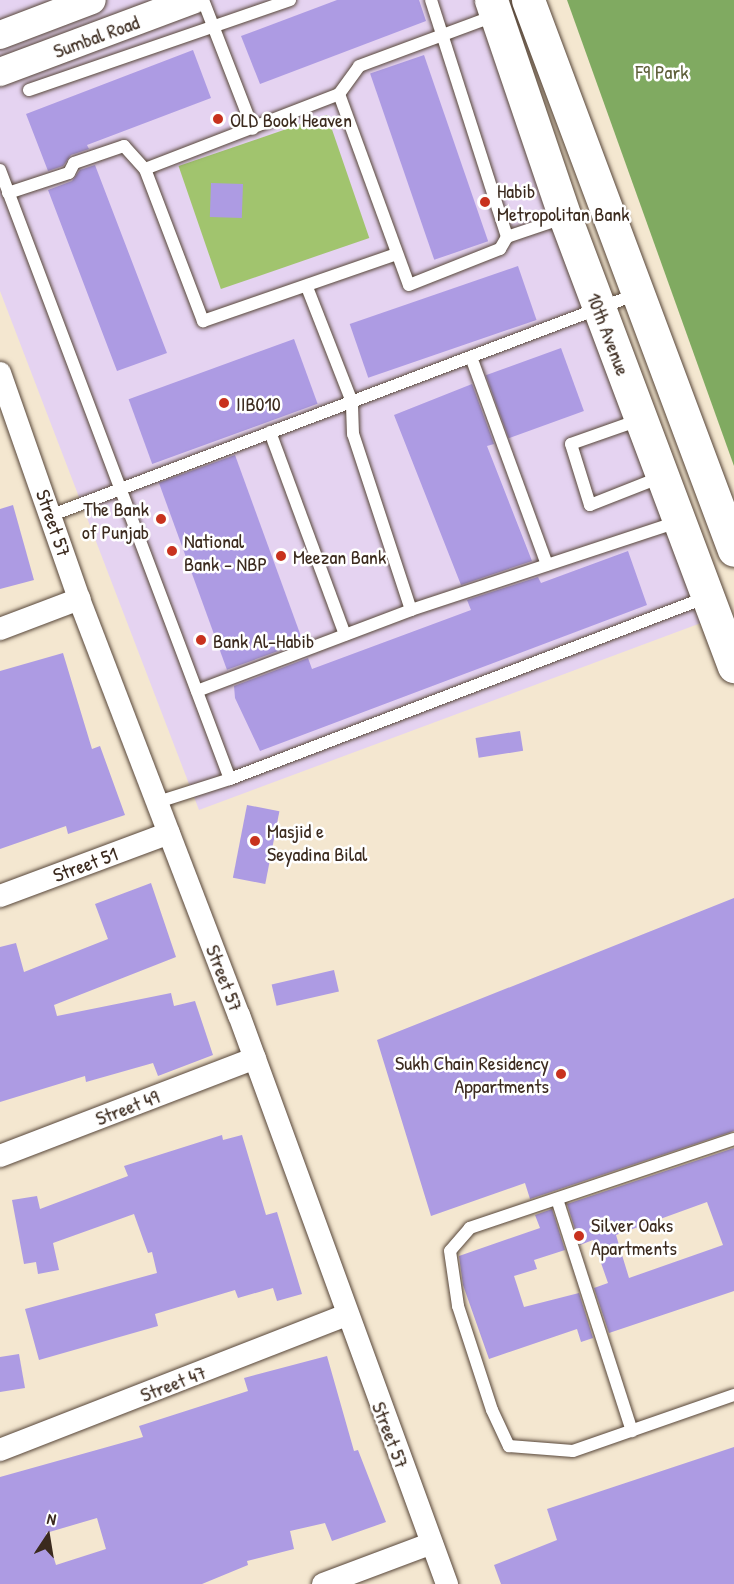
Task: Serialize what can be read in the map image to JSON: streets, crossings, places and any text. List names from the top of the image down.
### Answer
{
  "streets": {
    "main road": ["10th Avenue"],
    "street": [
      "Sumbal Road",
      "Street 57",
      "Street 51",
      "Street 49",
      "Street 47"
    ]
  },
  "crossings": [
    ["Street 57", "Street 51"],
    ["Street 57", "Street 49"],
    ["Street 57", "Street 47"]
  ],
  "parks": ["F9 Park"],
  "places": [
    "OLD Book Heaven",
    "Habib Metropolitan Bank",
    "IIB010",
    "The Bank of Punjab",
    "National Bank - NBP",
    "Meezan Bank",
    "Bank Al-Habib",
    "Masjid e Seyadina Bilal",
    "Sukh Chain Residency Appartments",
    "Silver Oaks Apartments"
  ],
  "north": "top"
}
